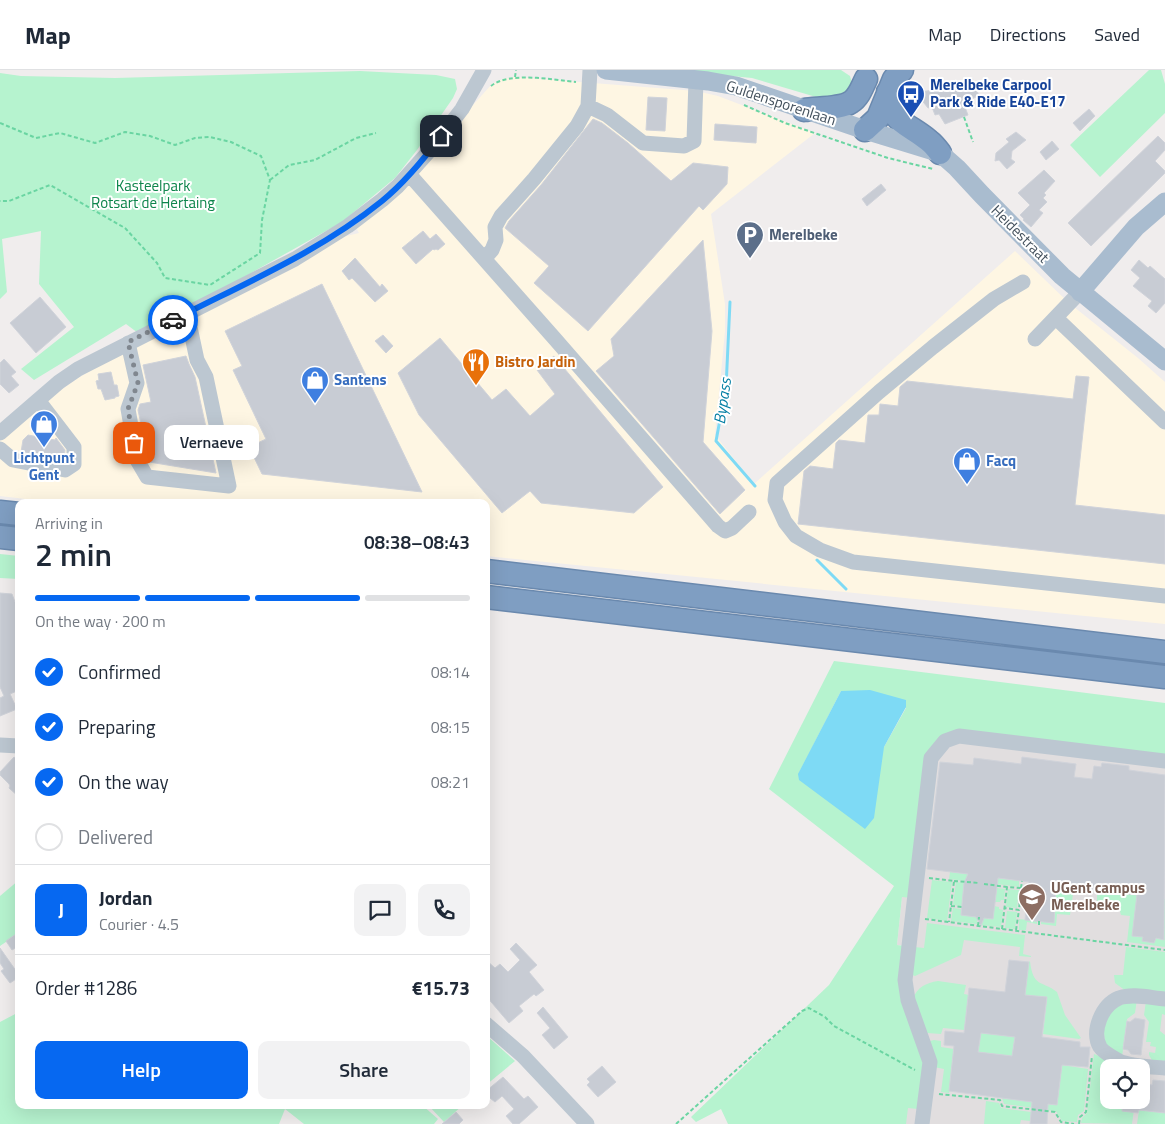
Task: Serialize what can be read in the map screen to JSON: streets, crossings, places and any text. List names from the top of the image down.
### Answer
{
  "streets": {
    "main road": ["Guldensporenlaan", "Heidestraat"]
  },
  "crossings": [
    ["Guldensporenlaan", "Heidestraat"]
  ],
  "water": ["Bypass"],
  "parks": ["Kasteelpark Rotsart de Hertaing"],
  "places": {
    "bus stop": ["Merelbeke Carpool Park & Ride E40-E17"],
    "parking": ["Merelbeke"],
    "restaurant": ["Bistro Jardin"],
    "shop": ["Santens", "Lichtpunt Gent", "Facq"],
    "other": ["Vernaeve"],
    "school or university": ["UGent campus Merelbeke"]
  },
  "page": {
    "header": "Map",
    "nav": ["Map", "Directions", "Saved"],
    "bubble": "Vernaeve",
    "heading": ["2 min", "Arriving in", "08:38–08:43"],
    "panel": [
      "Jordan",
      "Courier · 4.5",
      "Order #1286",
      "€15.73"
    ],
    "bar": "On the way · 200 m",
    "list": [
      ["Confirmed", "08:14"],
      ["Preparing", "08:15"],
      ["On the way", "08:21"],
      "Delivered"
    ],
    "round": "J",
    "buttons": ["Help", "Share"]
  }
}
